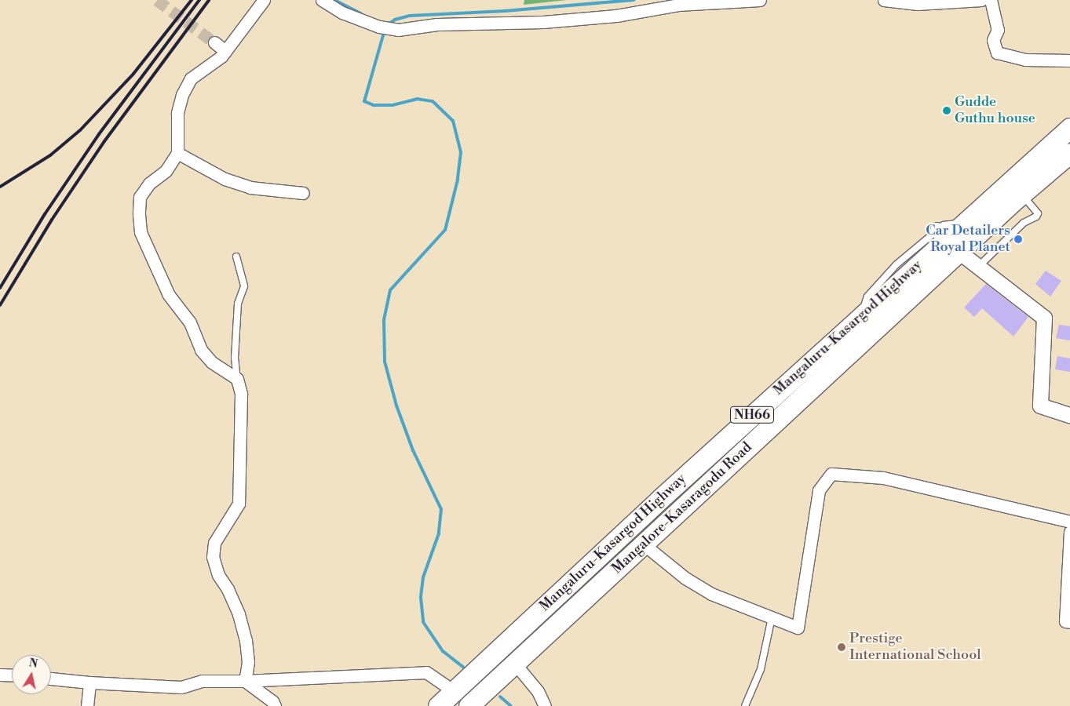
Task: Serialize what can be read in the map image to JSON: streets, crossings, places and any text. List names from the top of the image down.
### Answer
{
  "streets": {
    "highway": ["Mangaluru-Kasargod Highway", "NH66", "Mangalore-Kasaragodu Road"]
  },
  "places": ["Gudde Guthu house", "Car Detailers Royal Planet", "Prestige International School"],
  "north": "top"
}
